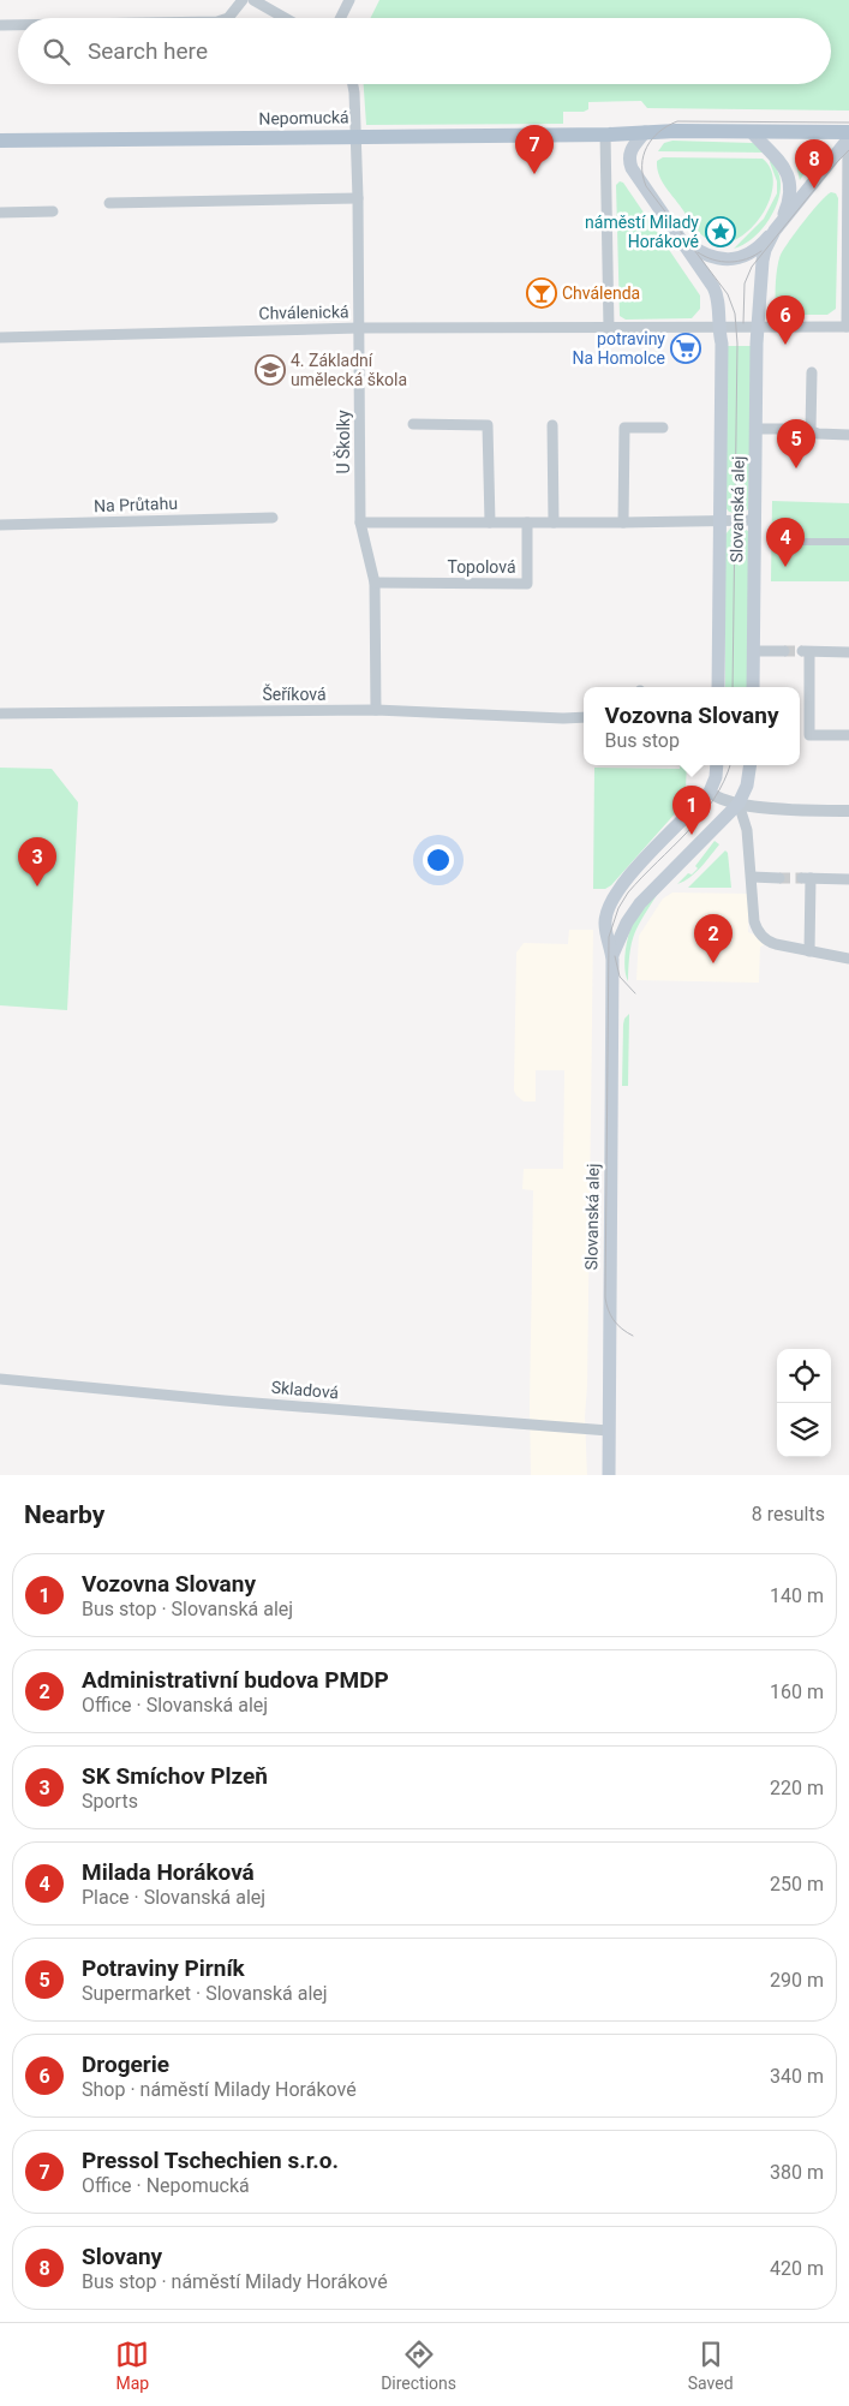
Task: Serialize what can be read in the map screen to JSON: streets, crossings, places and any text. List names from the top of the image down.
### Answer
{
  "streets": {
    "main road": ["Nepomucká", "Slovanská alej"],
    "street": [
      "Chválenická",
      "U Školky",
      "Na Průtahu",
      "Topolová",
      "Šeříková",
      "Skladová"
    ]
  },
  "crossings": [
    ["Nepomucká", "U Školky"],
    ["Chválenická", "U Školky"],
    ["U Školky", "Topolová"],
    ["U Školky", "Šeříková"],
    ["Slovanská alej", "Skladová"]
  ],
  "places": {
    "place": ["náměstí Milady Horákové"],
    "bar": ["Chválenda"],
    "supermarket": ["potraviny Na Homolce"],
    "school or university": ["4. Základní umělecká škola"]
  },
  "page": {
    "search": "Search here",
    "pins": [
      "7",
      "8",
      "6",
      "5",
      "4",
      "1",
      "3",
      "2"
    ],
    "popup": ["Vozovna Slovany", "Bus stop"],
    "heading": ["Nearby", "8 results"],
    "list": [
      {
        "mark": "1",
        "name": "Vozovna Slovany",
        "note": "Bus stop · Slovanská alej",
        "value": "140 m"
      },
      {
        "mark": "2",
        "name": "Administrativní budova PMDP",
        "note": "Office · Slovanská alej",
        "value": "160 m"
      },
      {
        "mark": "3",
        "name": "SK Smíchov Plzeň",
        "note": "Sports",
        "value": "220 m"
      },
      {
        "mark": "4",
        "name": "Milada Horáková",
        "note": "Place · Slovanská alej",
        "value": "250 m"
      },
      {
        "mark": "5",
        "name": "Potraviny Pirník",
        "note": "Supermarket · Slovanská alej",
        "value": "290 m"
      },
      {
        "mark": "6",
        "name": "Drogerie",
        "note": "Shop · náměstí Milady Horákové",
        "value": "340 m"
      },
      {
        "mark": "7",
        "name": "Pressol Tschechien s.r.o.",
        "note": "Office · Nepomucká",
        "value": "380 m"
      },
      {
        "mark": "8",
        "name": "Slovany",
        "note": "Bus stop · náměstí Milady Horákové",
        "value": "420 m"
      }
    ],
    "nav": ["Map", "Directions", "Saved"]
  }
}
